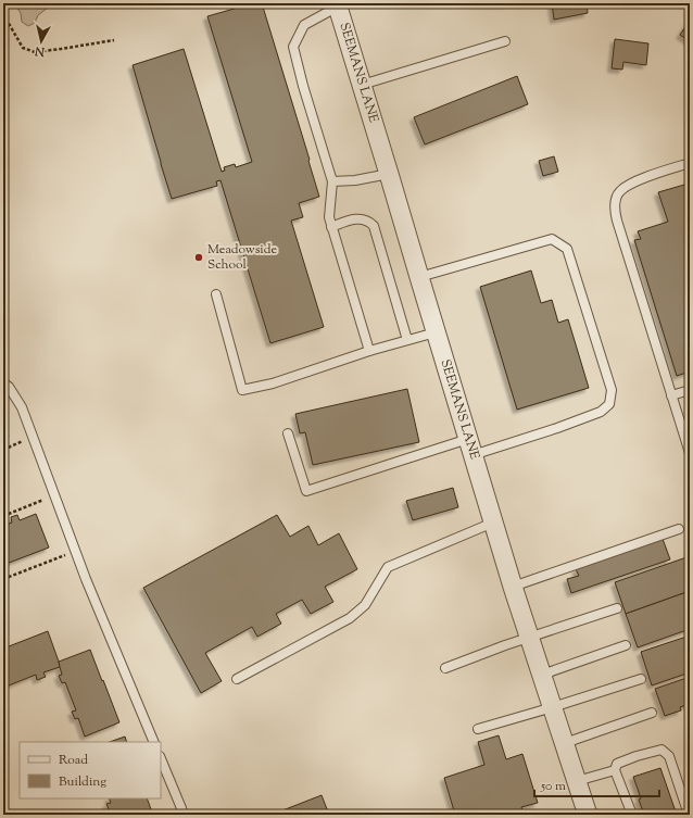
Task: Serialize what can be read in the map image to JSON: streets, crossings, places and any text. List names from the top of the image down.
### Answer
{
  "streets": {
    "street": ["SEEMANS LANE"]
  },
  "places": ["Meadowside School"],
  "legend": ["Road", "Building"],
  "scale_bar": "50 m",
  "north": "bottom"
}
